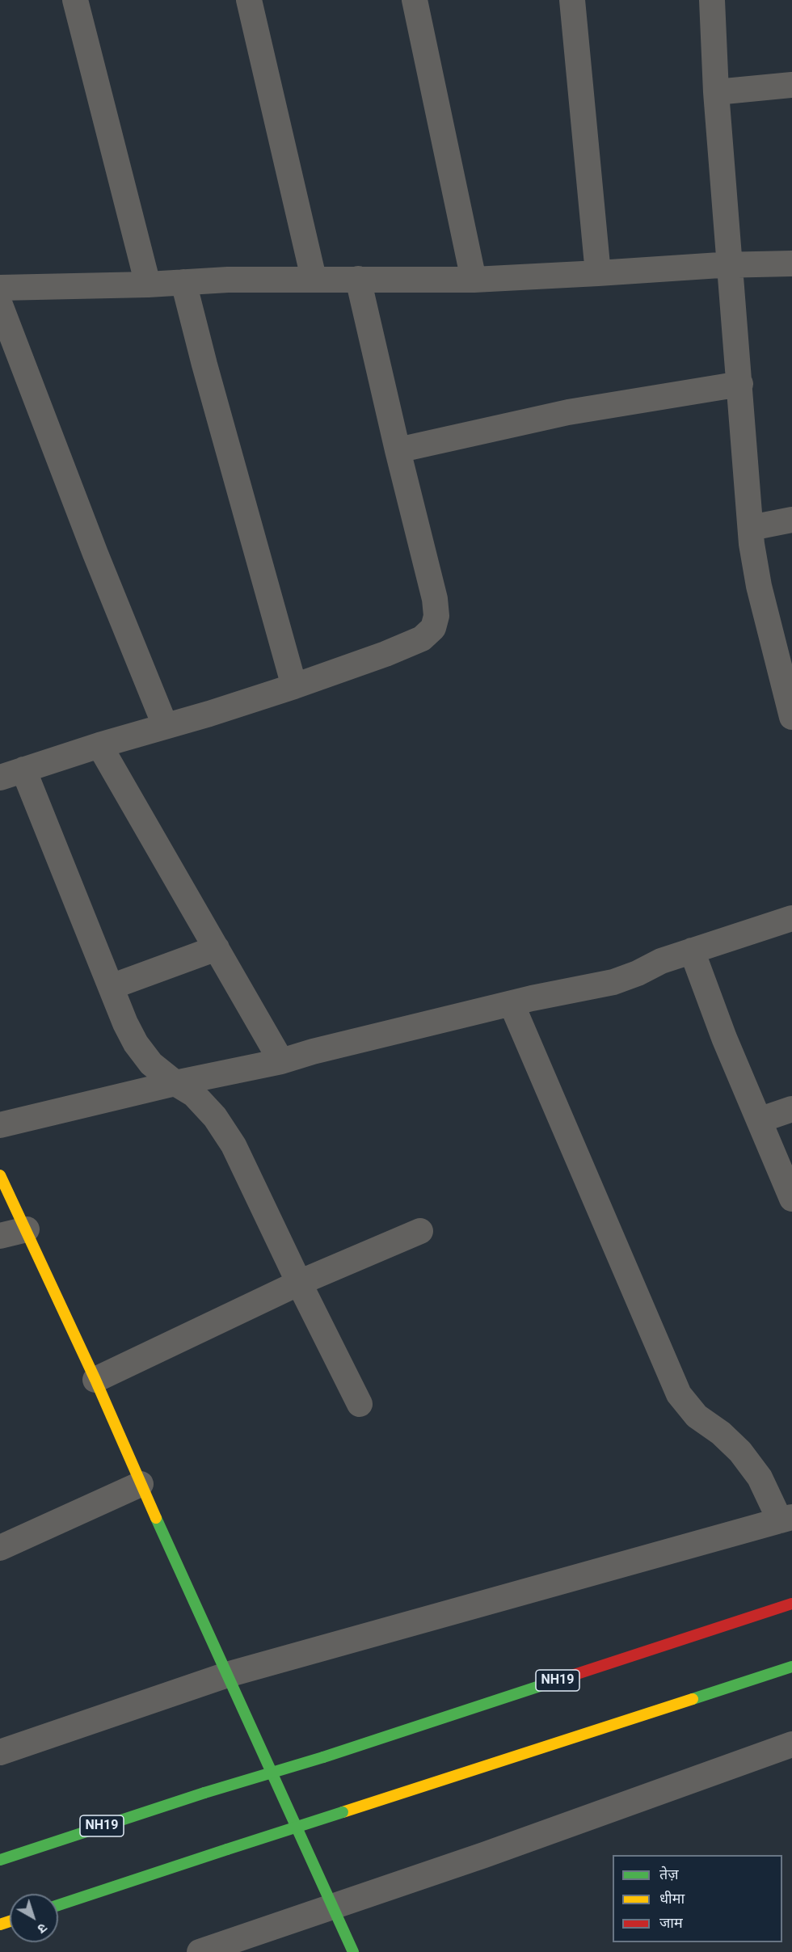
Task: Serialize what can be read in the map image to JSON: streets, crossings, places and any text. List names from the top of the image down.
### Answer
{
  "streets": {
    "main road": ["NH19"]
  },
  "legend": ["तेज़", "धीमा", "जाम"],
  "north": "bottom right"
}
